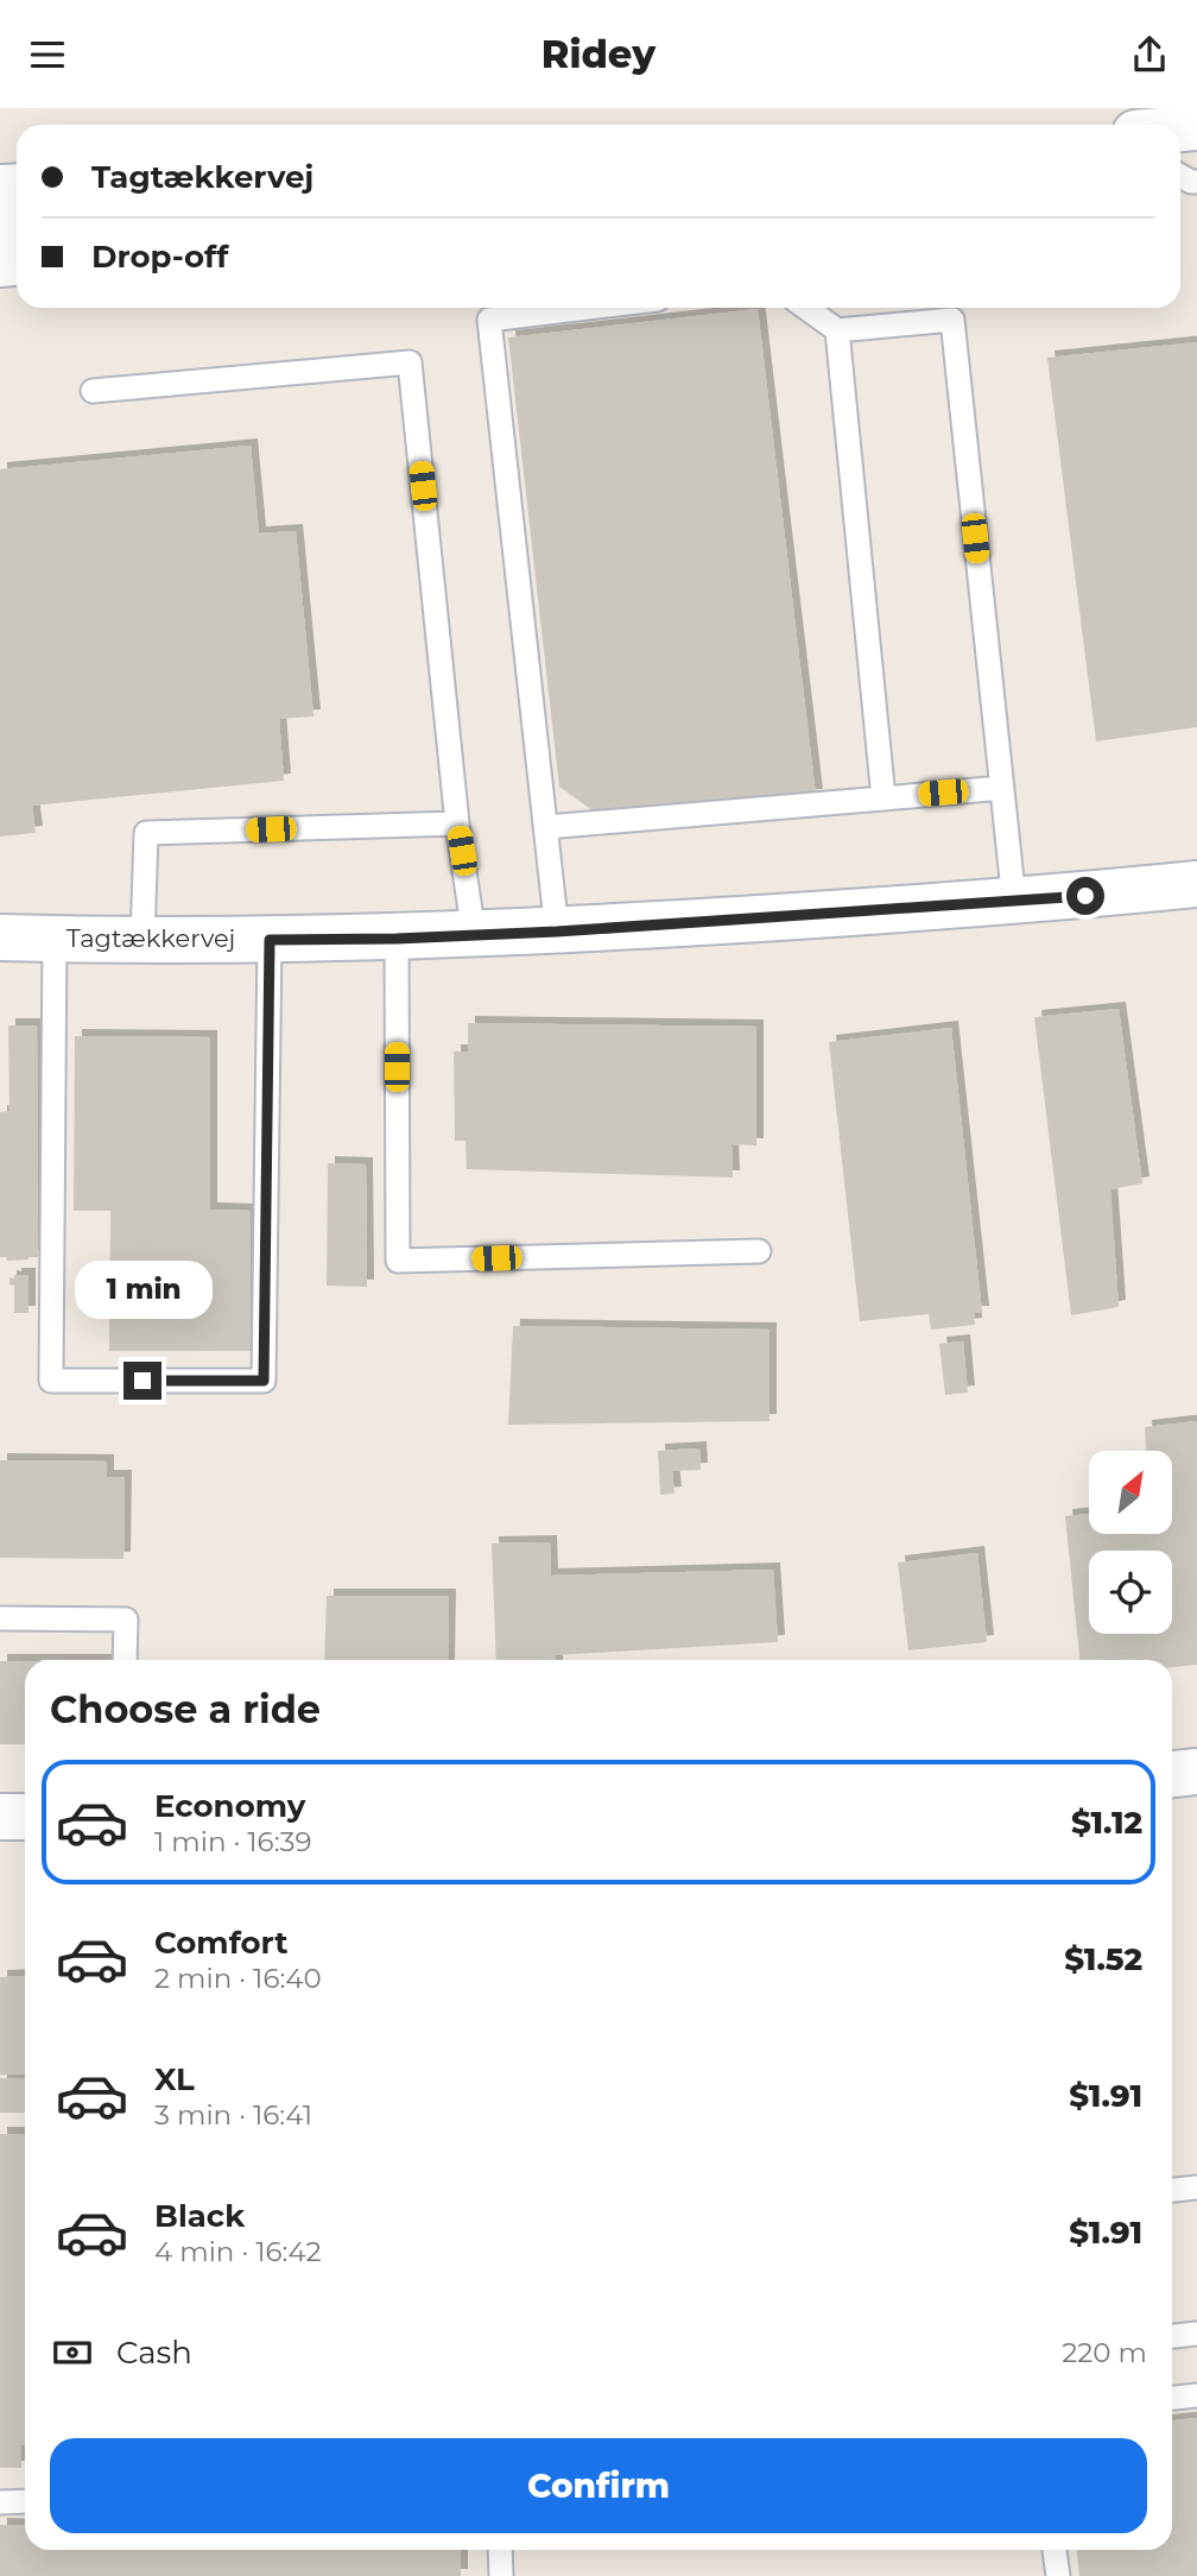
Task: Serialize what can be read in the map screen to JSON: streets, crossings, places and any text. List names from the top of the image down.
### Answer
{
  "streets": {
    "street": ["Tagtækkervej"]
  },
  "north": "top right",
  "page": {
    "header": "Ridey",
    "banner": ["Tagtækkervej", "Drop-off"],
    "bubble": "1 min",
    "heading": "Choose a ride",
    "list": [
      {
        "name": "Economy",
        "note": "1 min · 16:39",
        "value": "$1.12"
      },
      {
        "name": "Comfort",
        "note": "2 min · 16:40",
        "value": "$1.52"
      },
      {
        "name": "XL",
        "note": "3 min · 16:41",
        "value": "$1.91"
      },
      {
        "name": "Black",
        "note": "4 min · 16:42",
        "value": "$1.91"
      }
    ],
    "pay": ["Cash", "220 m"],
    "buttons": "Confirm"
  }
}
